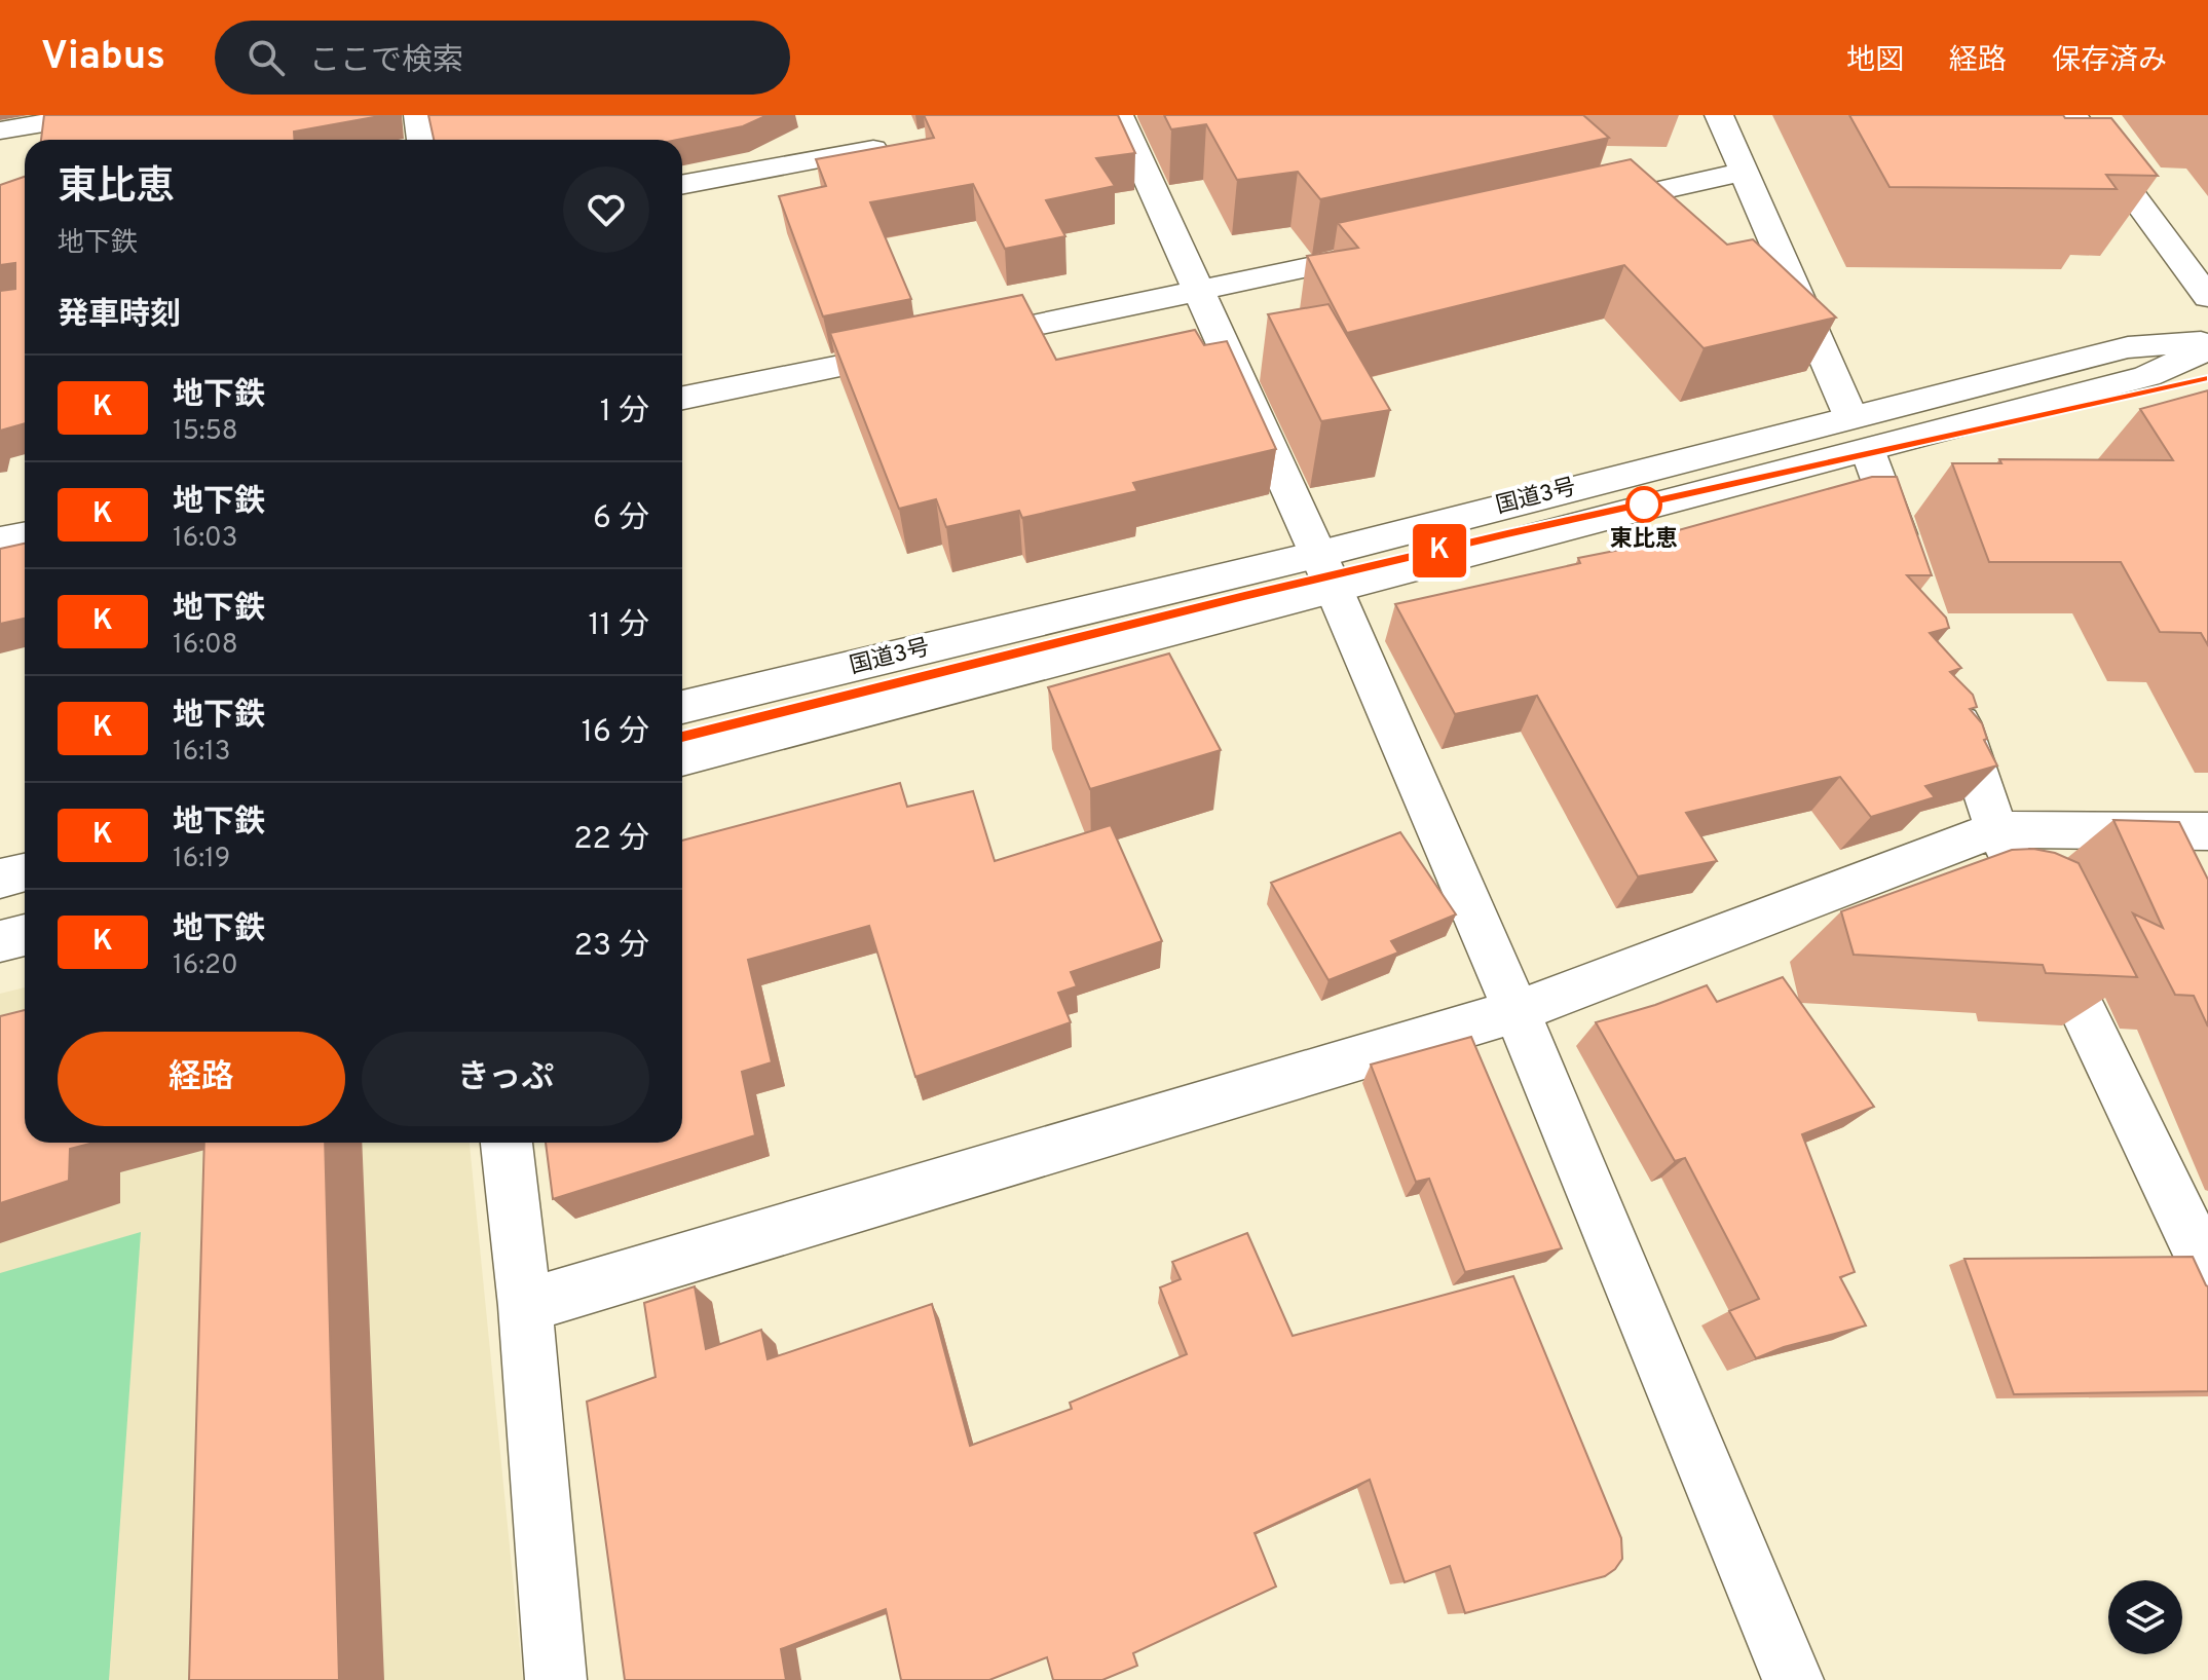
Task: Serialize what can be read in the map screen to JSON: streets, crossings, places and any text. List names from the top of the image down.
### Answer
{
  "streets": {
    "main road": ["国道3号"]
  },
  "places": ["東比恵"],
  "lines": ["metro line K"],
  "page": {
    "header": "Viabus",
    "search": "ここで検索",
    "nav": ["地図", "経路", "保存済み"],
    "on_map": "K",
    "heading": [
      ["東比恵", "地下鉄"],
      "発車時刻"
    ],
    "list": [
      {
        "mark": "K",
        "name": "地下鉄",
        "note": "15:58",
        "value": "1 分"
      },
      {
        "mark": "K",
        "name": "地下鉄",
        "note": "16:03",
        "value": "6 分"
      },
      {
        "mark": "K",
        "name": "地下鉄",
        "note": "16:08",
        "value": "11 分"
      },
      {
        "mark": "K",
        "name": "地下鉄",
        "note": "16:13",
        "value": "16 分"
      },
      {
        "mark": "K",
        "name": "地下鉄",
        "note": "16:19",
        "value": "22 分"
      },
      {
        "mark": "K",
        "name": "地下鉄",
        "note": "16:20",
        "value": "23 分"
      }
    ],
    "buttons": ["経路", "きっぷ"]
  }
}
